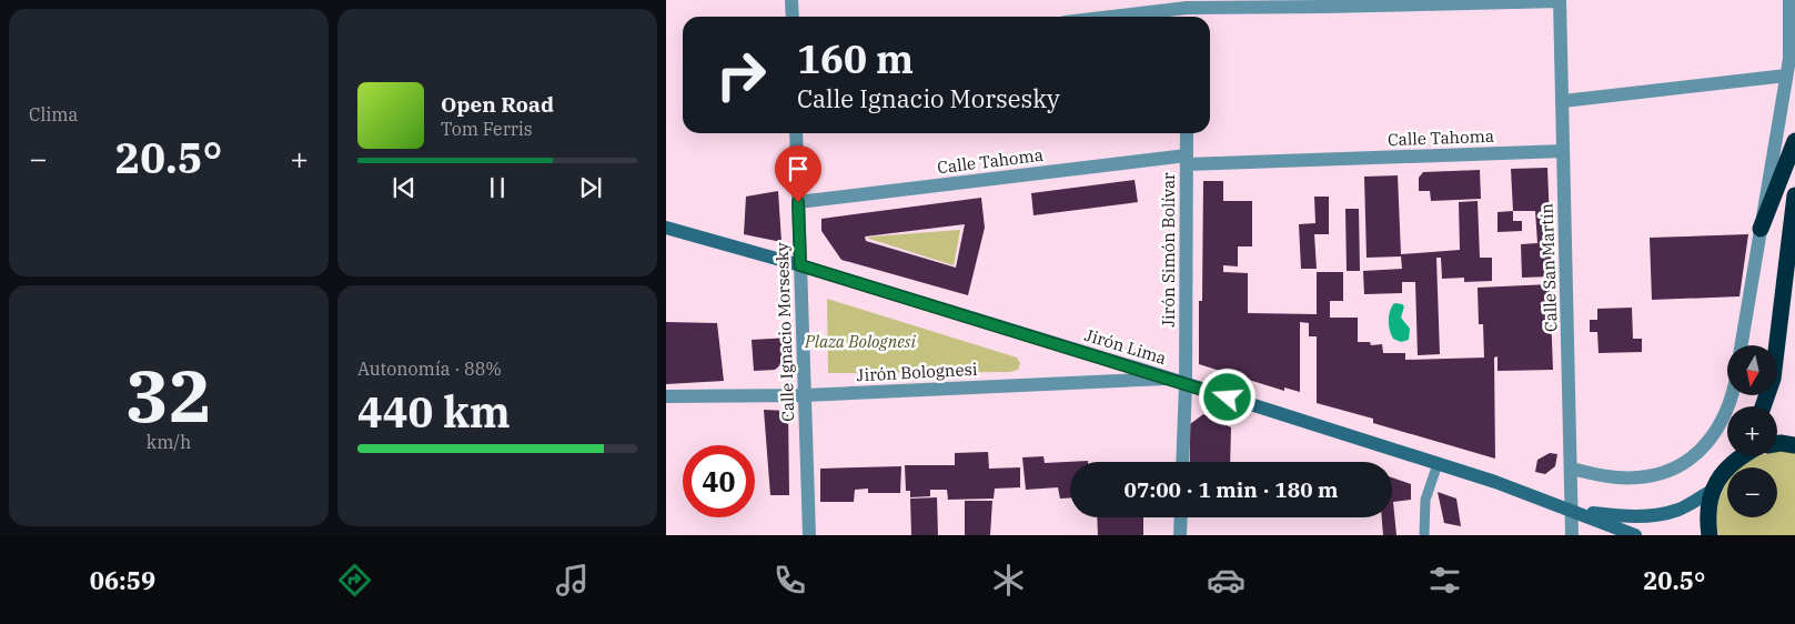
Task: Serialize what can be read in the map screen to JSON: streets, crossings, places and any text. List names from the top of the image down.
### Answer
{
  "streets": {
    "street": [
      "Calle Tahoma",
      "Jirón Simón Bolívar",
      "Calle San Martín",
      "Calle Ignacio Morsesky",
      "Jirón Lima",
      "Jirón Bolognesi"
    ]
  },
  "crossings": [
    ["Calle Tahoma", "Jirón Simón Bolívar"],
    ["Calle Tahoma", "Calle San Martín"],
    ["Calle Tahoma", "Calle Ignacio Morsesky"],
    ["Jirón Simón Bolívar", "Jirón Lima"],
    ["Calle San Martín", "Jirón Lima"],
    ["Calle Ignacio Morsesky", "Jirón Lima"],
    ["Calle Ignacio Morsesky", "Jirón Bolognesi"],
    ["Jirón Lima", "Jirón Bolognesi"]
  ],
  "parks": ["Plaza Bolognesi"],
  "north": "bottom",
  "page": {
    "tile": [
      "Clima",
      ["32", "km/h"],
      ["Autonomía · 88%", "440 km"]
    ],
    "turn": ["160 m", "Calle Ignacio Morsesky"],
    "song": ["Open Road", "Tom Ferris"],
    "heat": ["−", "20.5°", "+"],
    "map_buttons": ["+", "−"],
    "limit": "40",
    "trip": "07:00 · 1 min · 180 m",
    "tabs": ["06:59", "20.5°"]
  }
}
